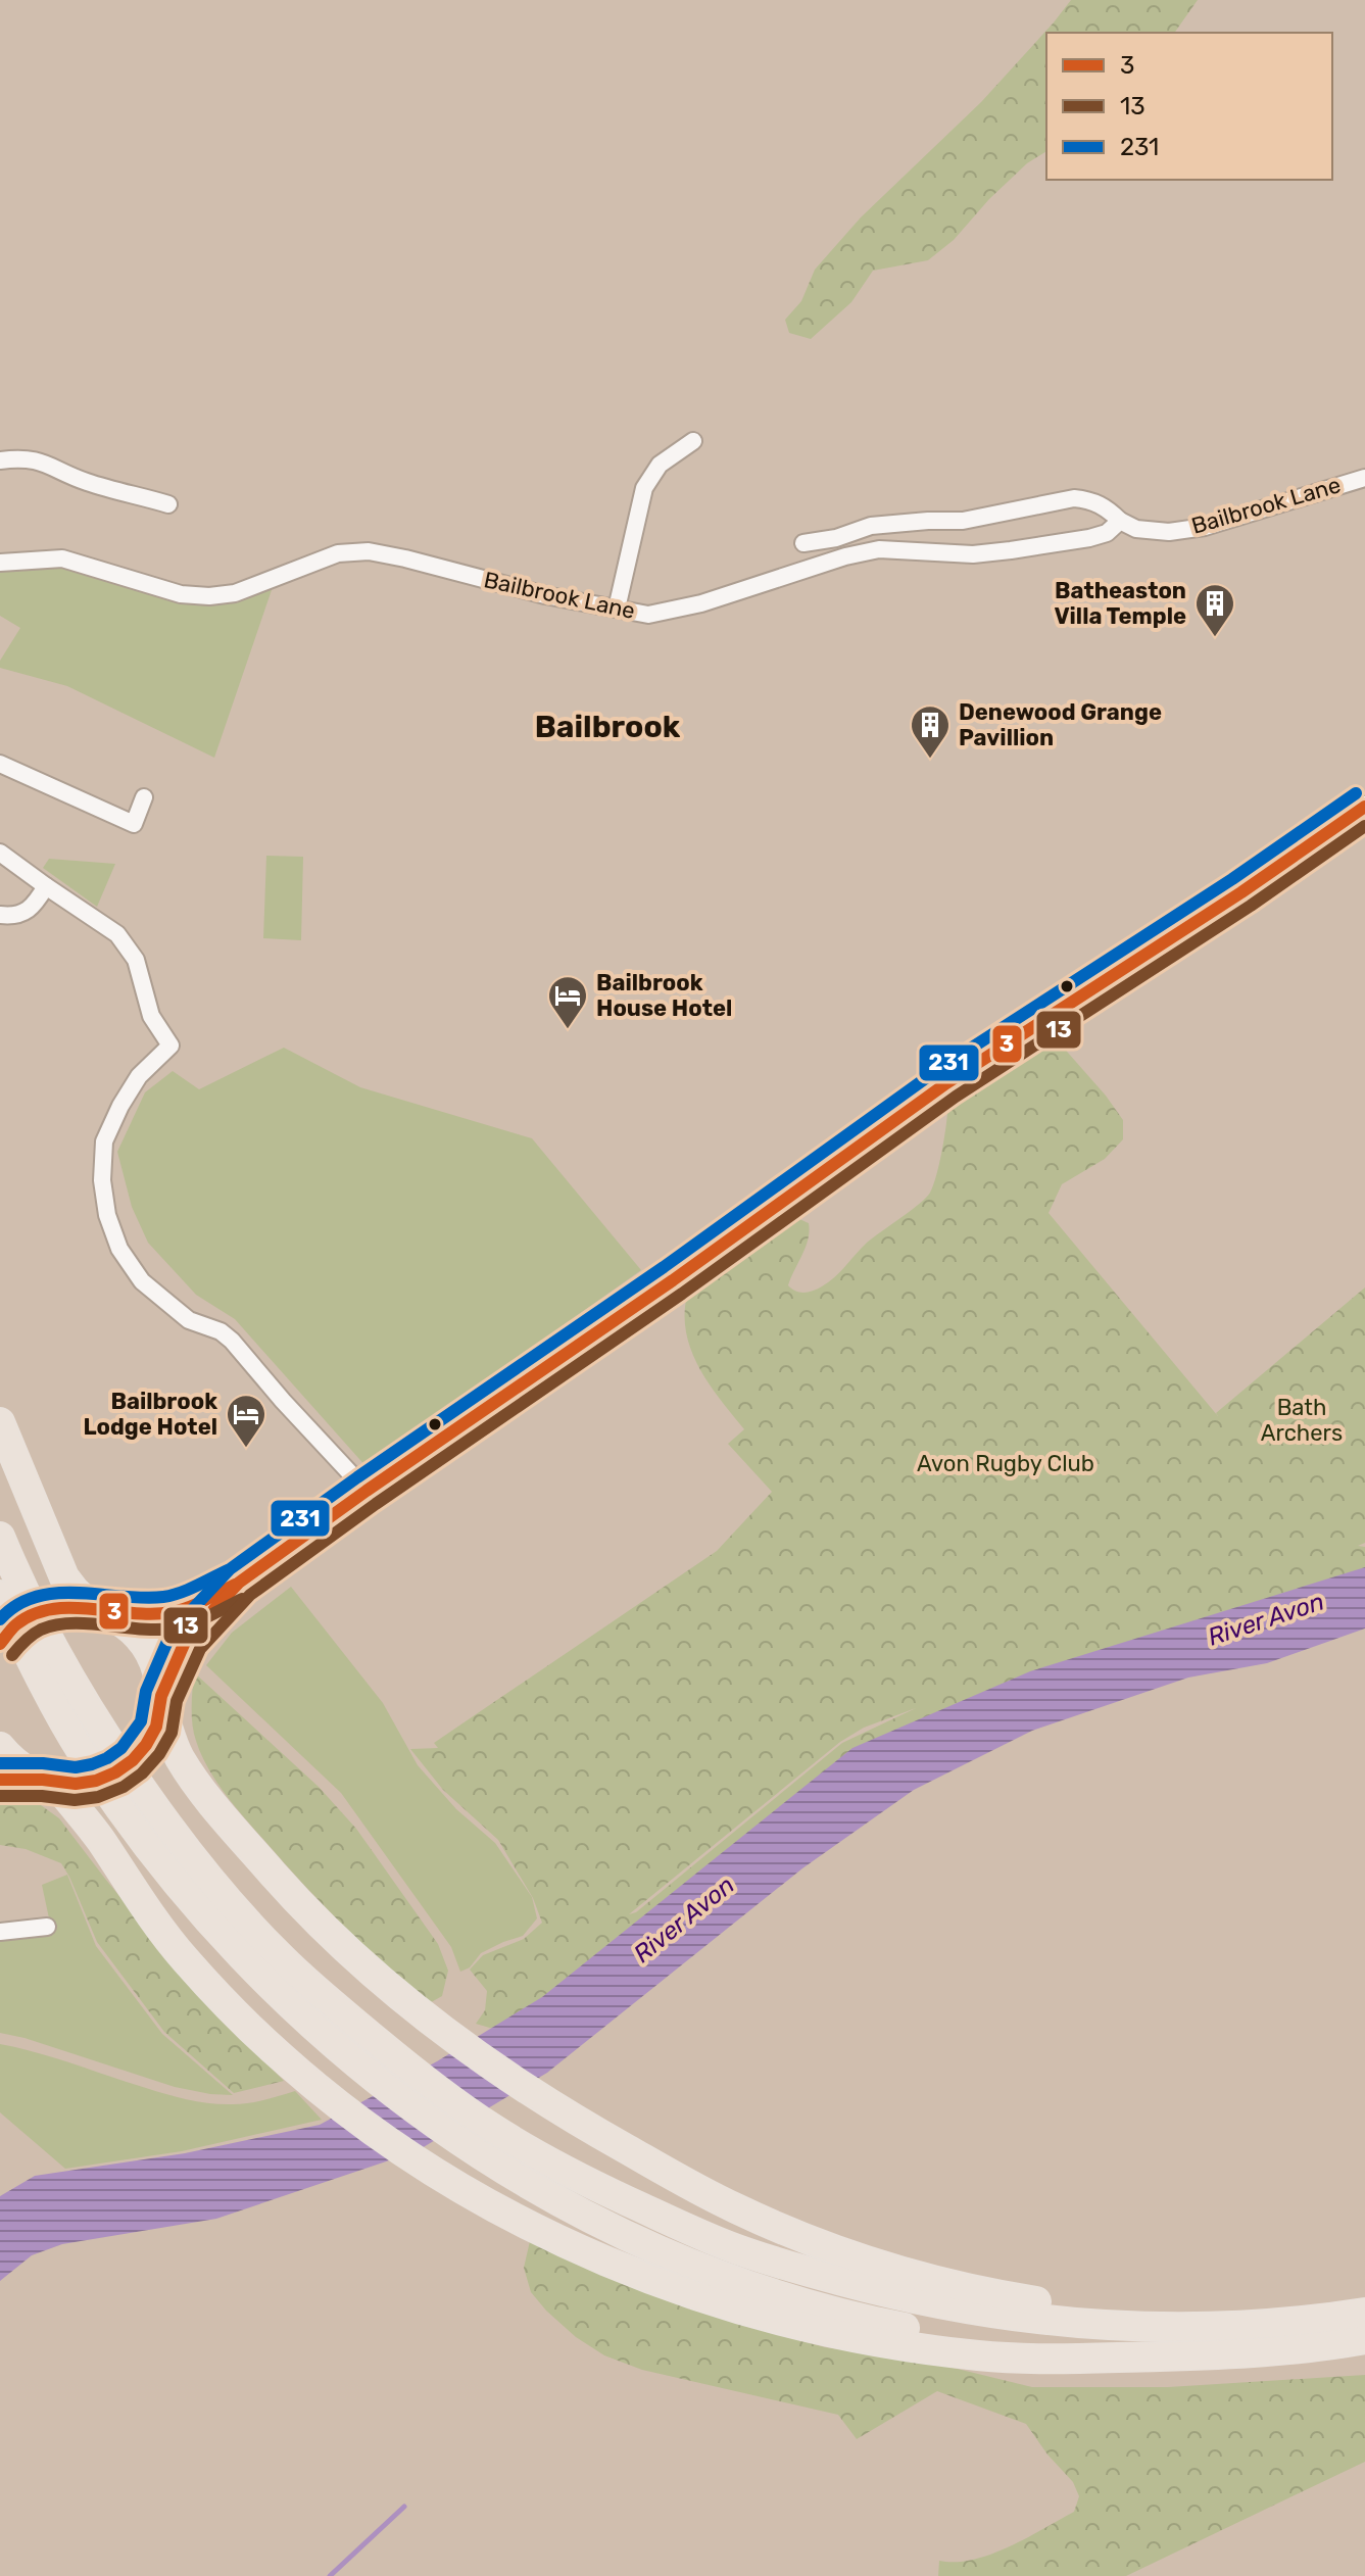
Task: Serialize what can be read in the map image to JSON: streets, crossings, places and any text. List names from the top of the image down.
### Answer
{
  "streets": {
    "street": ["Bailbrook Lane"]
  },
  "districts": ["Bailbrook"],
  "water": ["River Avon"],
  "parks": ["Bath Archers", "Avon Rugby Club"],
  "places": {
    "building": ["Batheaston Villa Temple", "Denewood Grange Pavillion"],
    "hotel": ["Bailbrook House Hotel", "Bailbrook Lodge Hotel"]
  },
  "lines": ["transit line 231", "transit line 3", "transit line 13"],
  "legend": ["3", "13", "231"]
}
